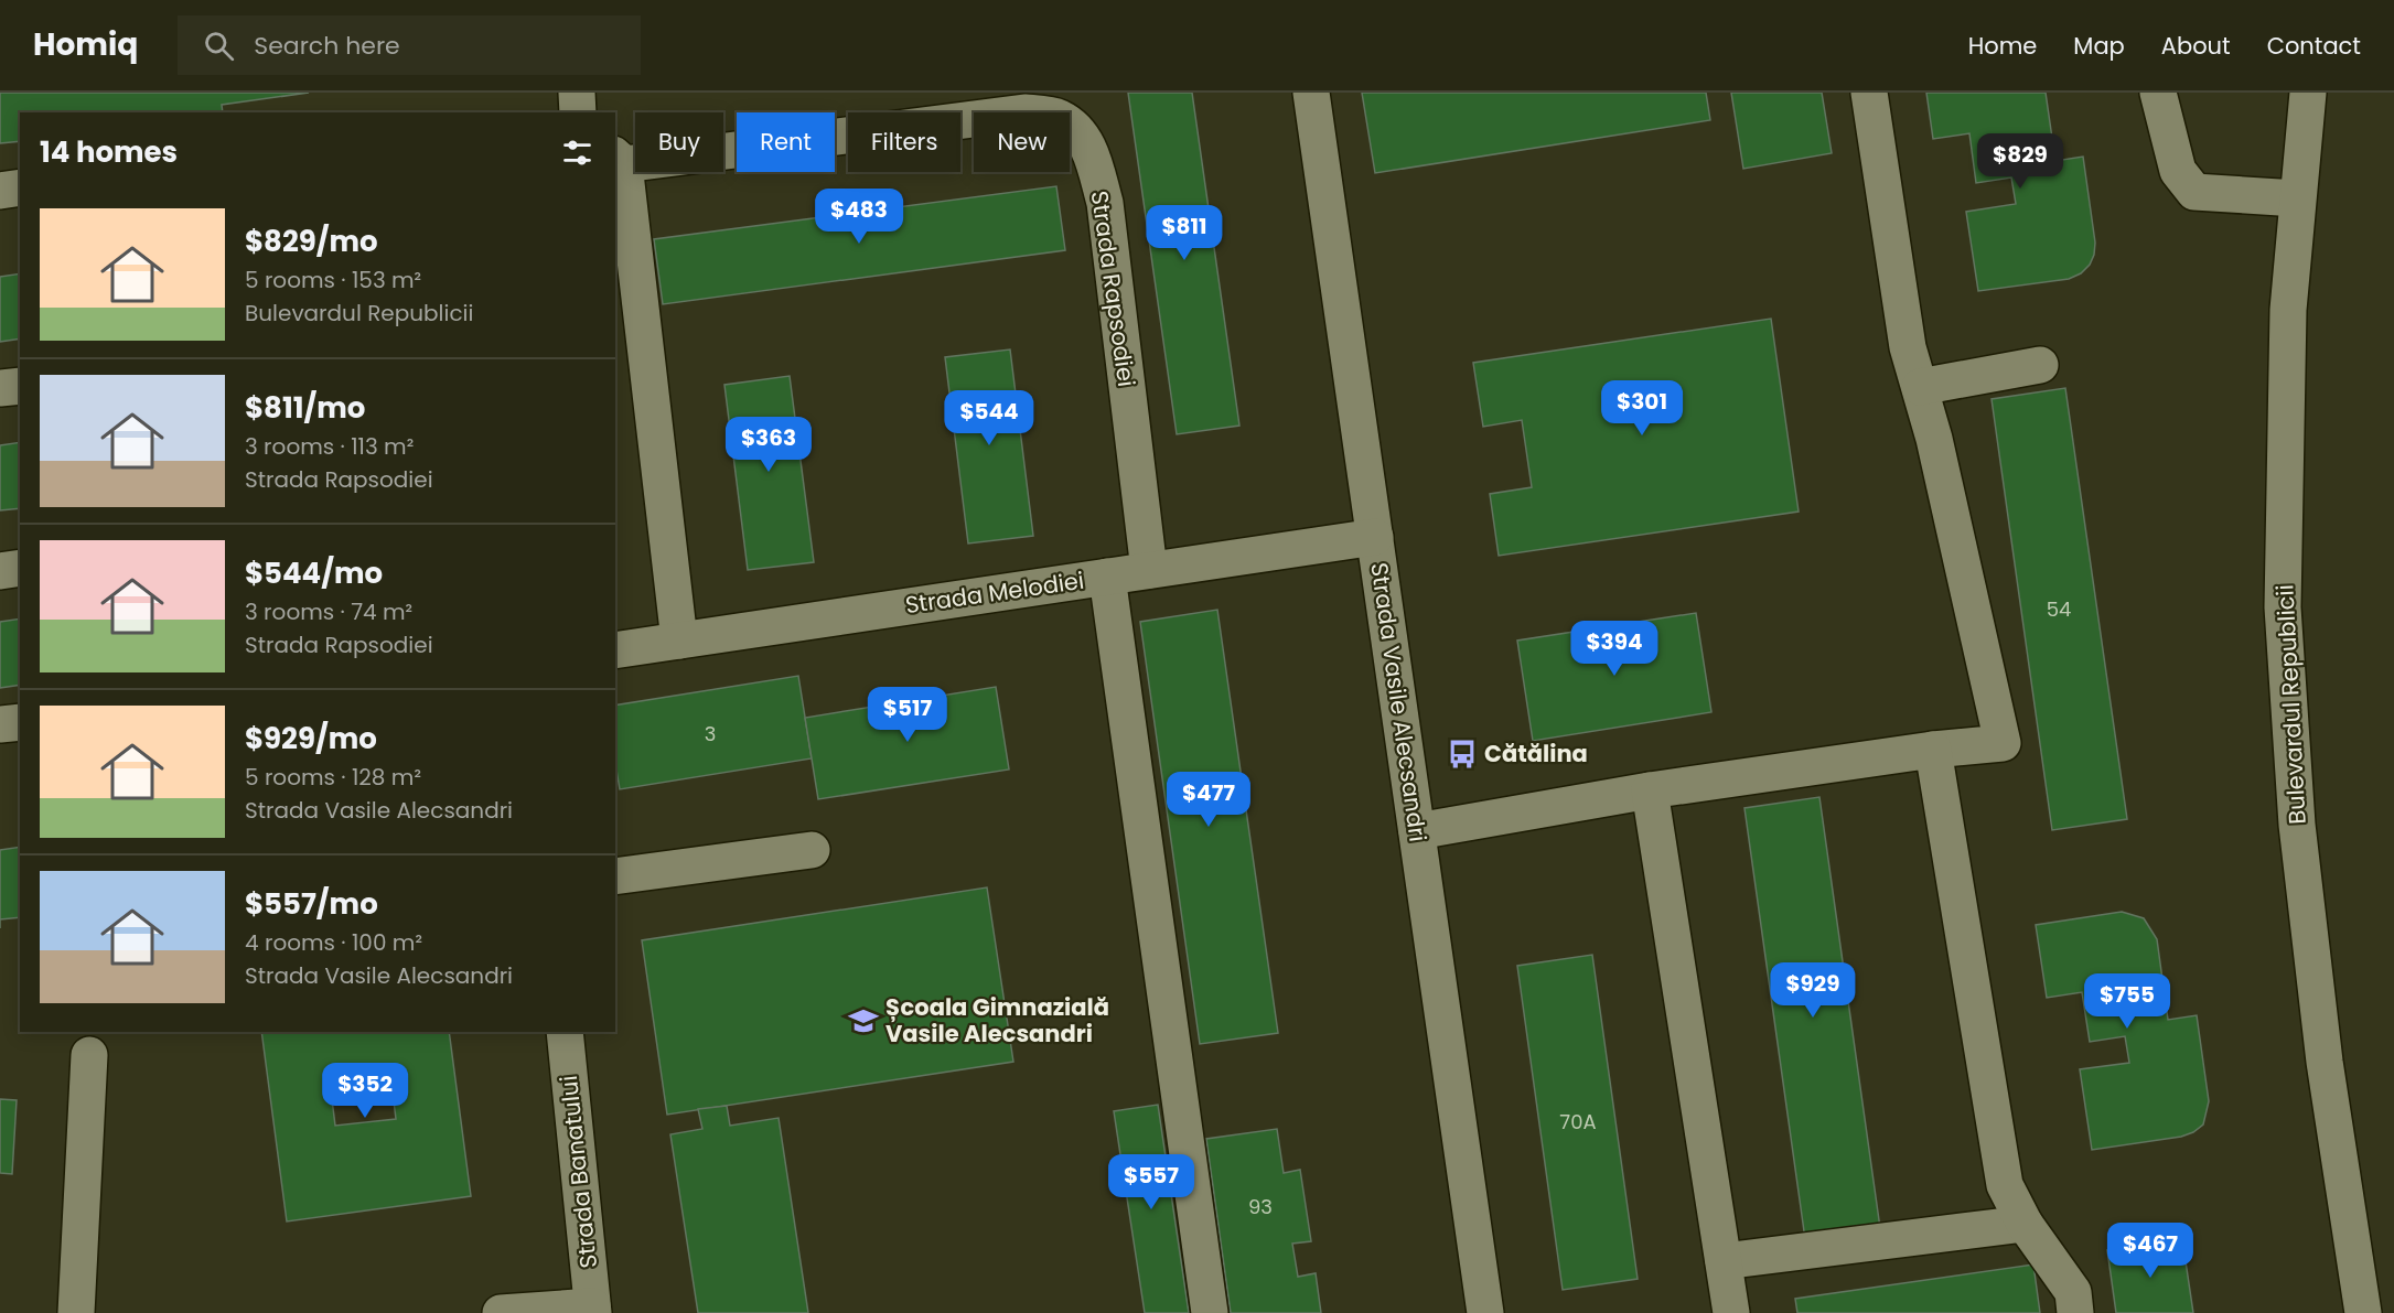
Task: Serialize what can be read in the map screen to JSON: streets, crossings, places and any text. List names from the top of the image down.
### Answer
{
  "streets": {
    "street": [
      "Strada Rapsodiei",
      "Strada Melodiei",
      "Strada Vasile Alecsandri",
      "Bulevardul Republicii",
      "Strada Banatului"
    ]
  },
  "crossings": [
    ["Strada Rapsodiei", "Strada Melodiei"],
    ["Strada Melodiei", "Strada Vasile Alecsandri"]
  ],
  "places": {
    "bus stop": ["Cătălina"],
    "school or university": ["Școala Gimnazială Vasile Alecsandri"]
  },
  "house_numbers": [
    "54",
    "3",
    "70A",
    "93"
  ],
  "page": {
    "header": "Homiq",
    "search": "Search here",
    "nav": [
      "Home",
      "Map",
      "About",
      "Contact"
    ],
    "chip": [
      "Buy",
      "Rent",
      "Filters",
      "New"
    ],
    "heading": "14 homes",
    "price": [
      "$829",
      "$483",
      "$811",
      "$301",
      "$544",
      "$363",
      "$394",
      "$517",
      "$477",
      "$929",
      "$755",
      "$352",
      "$557",
      "$467"
    ],
    "list": [
      {
        "name": "$829/mo",
        "note": "5 rooms · 153 m² · Bulevardul Republicii"
      },
      {
        "name": "$811/mo",
        "note": "3 rooms · 113 m² · Strada Rapsodiei"
      },
      {
        "name": "$544/mo",
        "note": "3 rooms · 74 m² · Strada Rapsodiei"
      },
      {
        "name": "$929/mo",
        "note": "5 rooms · 128 m² · Strada Vasile Alecsandri"
      },
      {
        "name": "$557/mo",
        "note": "4 rooms · 100 m² · Strada Vasile Alecsandri"
      }
    ]
  }
}
